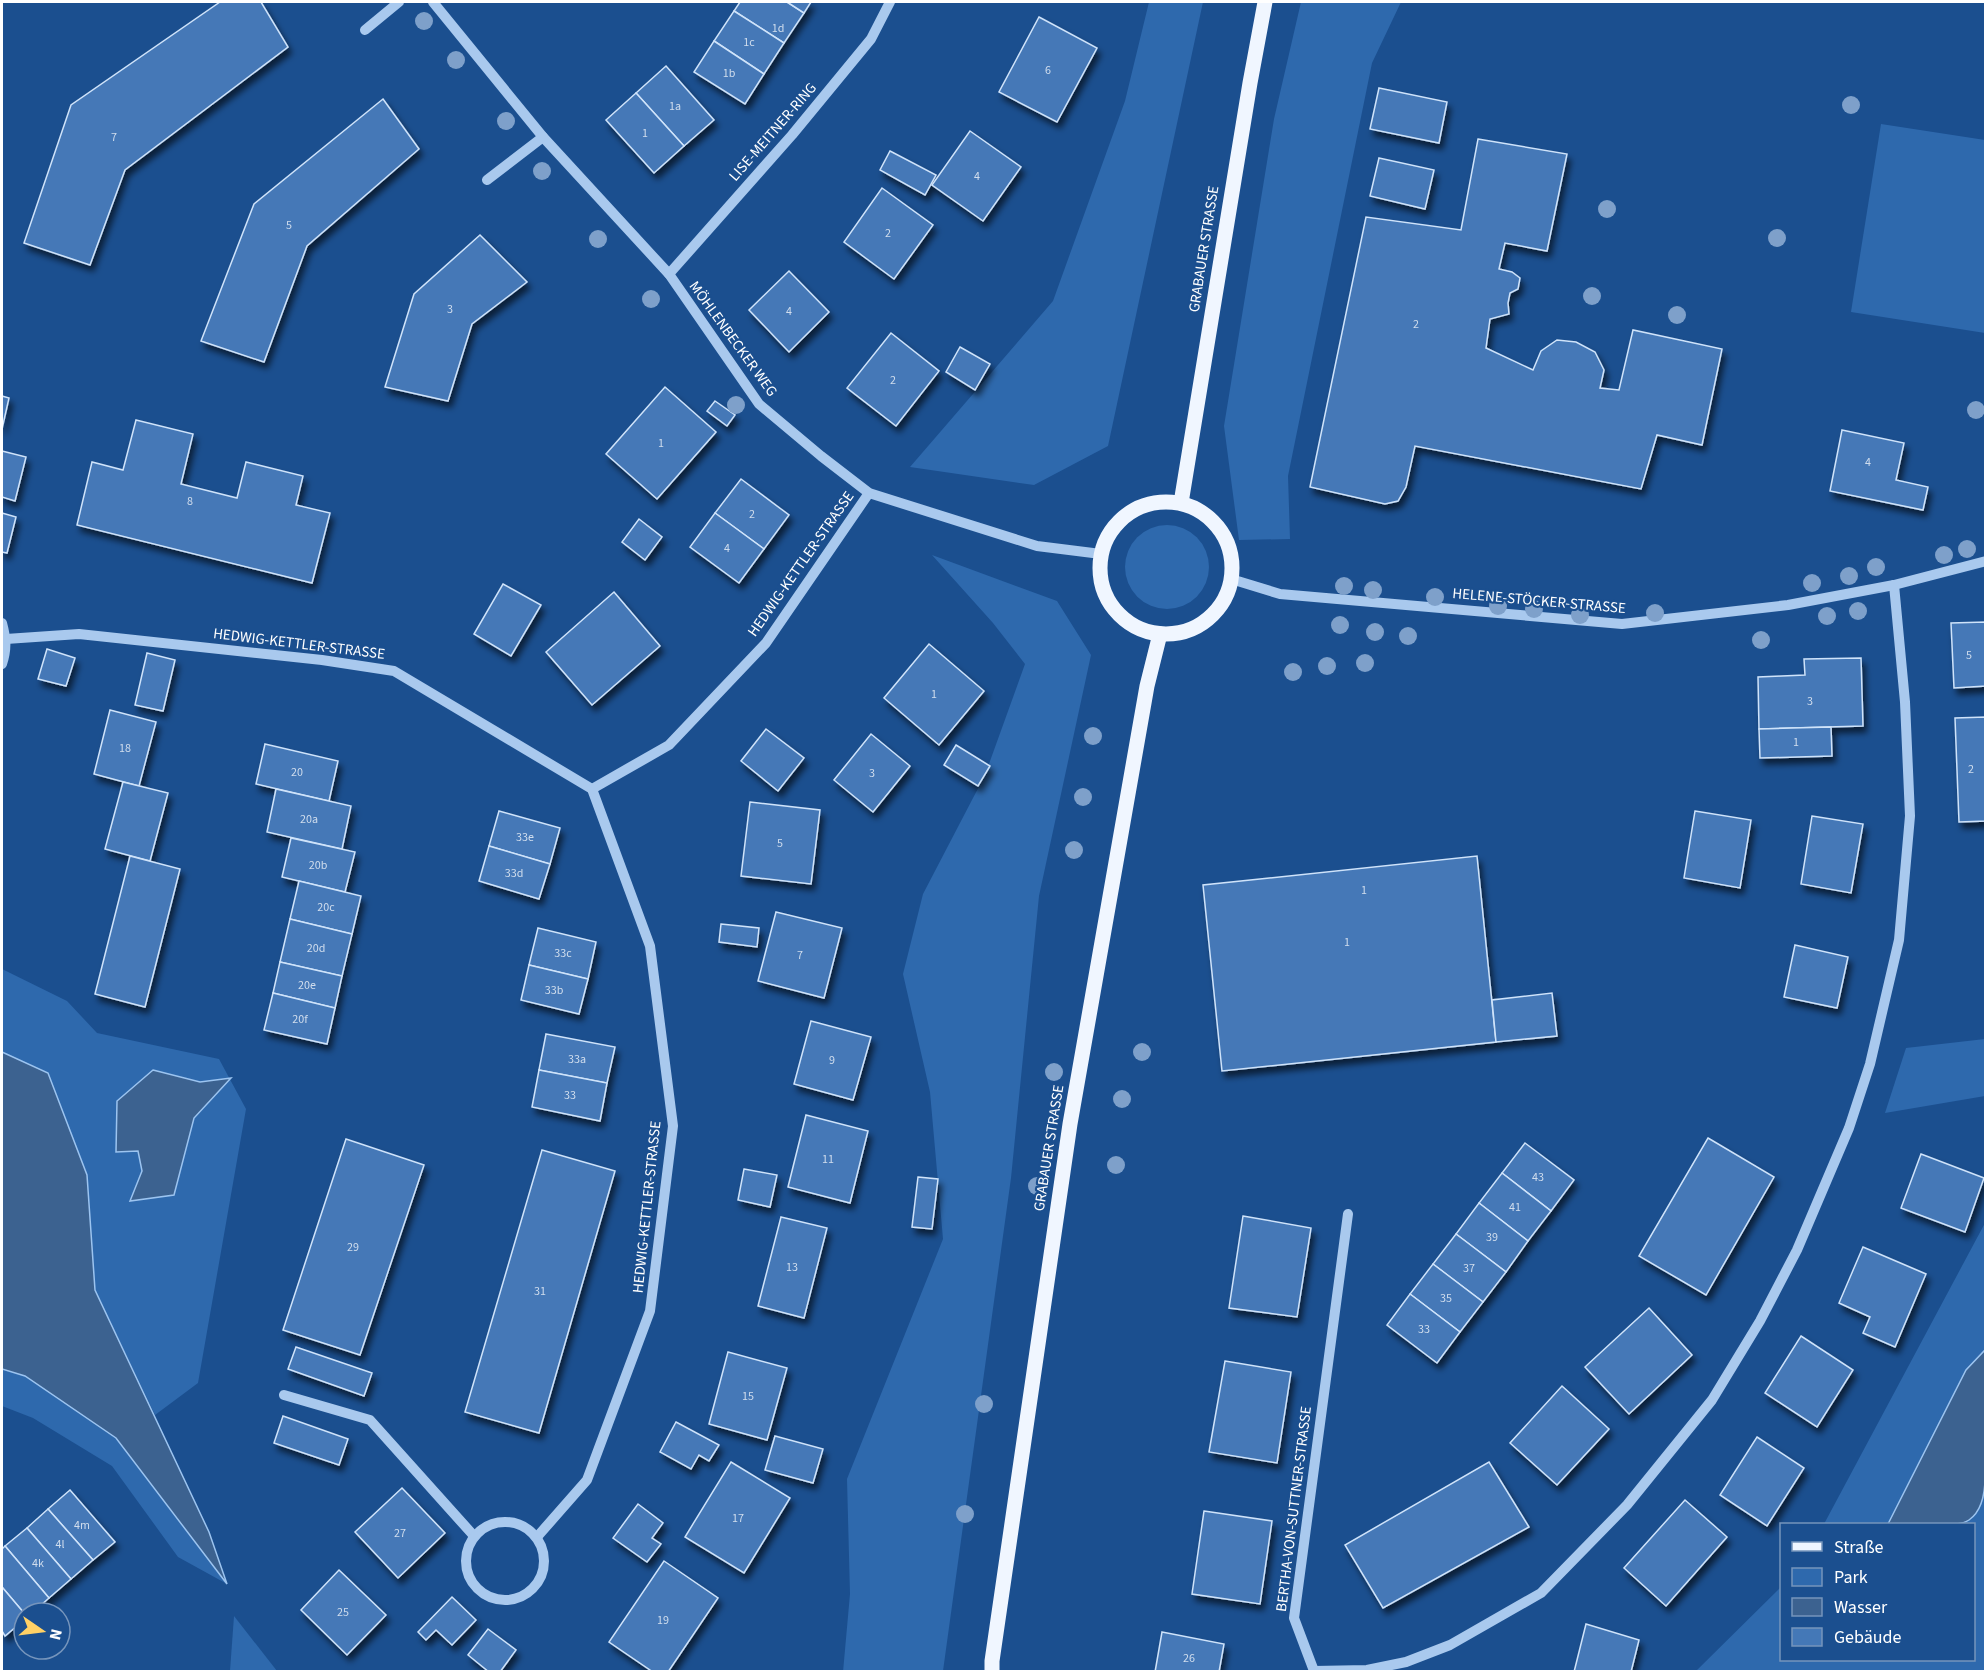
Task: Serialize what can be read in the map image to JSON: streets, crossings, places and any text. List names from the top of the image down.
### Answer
{
  "streets": {
    "main road": ["GRABAUER STRASSE"],
    "street": [
      "LISE-MEITNER-RING",
      "MÖHLENBECKER WEG",
      "HEDWIG-KETTLER-STRASSE",
      "HELENE-STÖCKER-STRASSE",
      "BERTHA-VON-SUTTNER-STRASSE"
    ]
  },
  "crossings": [
    ["LISE-MEITNER-RING", "MÖHLENBECKER WEG"],
    ["GRABAUER STRASSE", "MÖHLENBECKER WEG"],
    ["GRABAUER STRASSE", "HELENE-STÖCKER-STRASSE"],
    ["MÖHLENBECKER WEG", "HEDWIG-KETTLER-STRASSE"],
    ["MÖHLENBECKER WEG", "HELENE-STÖCKER-STRASSE"],
    ["HELENE-STÖCKER-STRASSE", "BERTHA-VON-SUTTNER-STRASSE"]
  ],
  "house_numbers": [
    "1d",
    "1c",
    "6",
    "1b",
    "1a",
    "1",
    "7",
    "4",
    "5",
    "2",
    "3",
    "4",
    "2",
    "2",
    "1",
    "4",
    "8",
    "2",
    "4",
    "5",
    "1",
    "3",
    "1",
    "18",
    "2",
    "20",
    "3",
    "20a",
    "33e",
    "5",
    "20b",
    "33d",
    "1",
    "20c",
    "1",
    "20d",
    "33c",
    "7",
    "20e",
    "33b",
    "20f",
    "33a",
    "9",
    "33",
    "11",
    "43",
    "41",
    "39",
    "29",
    "13",
    "37",
    "31",
    "35",
    "33",
    "15",
    "17",
    "4m",
    "27",
    "4l",
    "4k",
    "25",
    "19",
    "26"
  ],
  "legend": [
    "Straße",
    "Park",
    "Wasser",
    "Gebäude"
  ],
  "north": "right"
}
